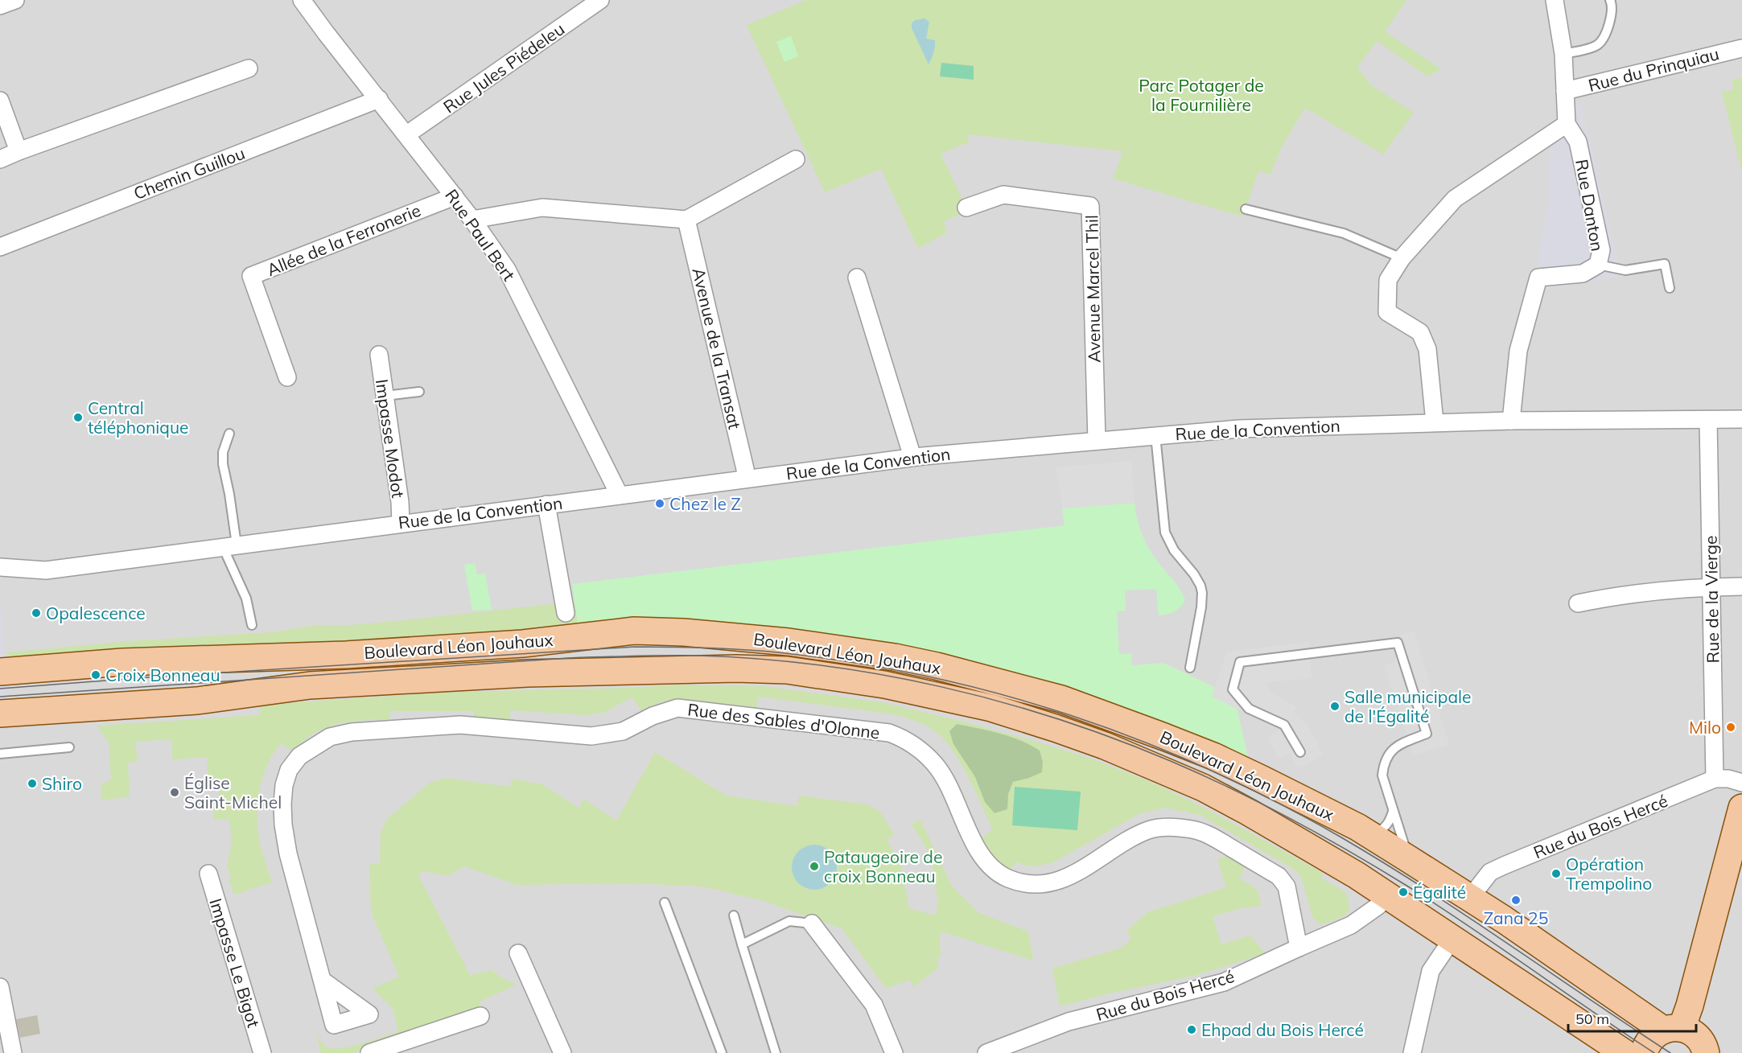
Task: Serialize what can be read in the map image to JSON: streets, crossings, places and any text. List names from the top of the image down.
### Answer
{
  "streets": {
    "main road": ["Boulevard Léon Jouhaux"],
    "street": [
      "Rue Jules Piédeleu",
      "Rue du Prinquiau",
      "Chemin Guillou",
      "Rue Danton",
      "Rue Paul Bert",
      "Allée de la Ferronerie",
      "Avenue Marcel Thil",
      "Avenue de la Transat",
      "Rue de la Convention",
      "Impasse Modot",
      "Rue de la Vierge",
      "Rue des Sables d'Olonne",
      "Rue du Bois Hercé",
      "Impasse Le Bigot"
    ]
  },
  "crossings": [
    ["Rue Jules Piédeleu", "Rue Paul Bert"],
    ["Rue du Prinquiau", "Rue Danton"],
    ["Chemin Guillou", "Rue Paul Bert"],
    ["Rue Danton", "Rue de la Convention"],
    ["Rue Paul Bert", "Allée de la Ferronerie"],
    ["Rue Paul Bert", "Rue de la Convention"],
    ["Avenue Marcel Thil", "Rue de la Convention"],
    ["Avenue de la Transat", "Rue de la Convention"],
    ["Rue de la Convention", "Impasse Modot"],
    ["Rue de la Convention", "Rue de la Vierge"],
    ["Rue de la Vierge", "Rue du Bois Hercé"],
    ["Boulevard Léon Jouhaux", "Rue du Bois Hercé"],
    ["Rue des Sables d'Olonne", "Rue du Bois Hercé"]
  ],
  "parks": ["Parc Potager de la Fournilière"],
  "places": [
    "Central téléphonique",
    "Chez le Z",
    "Opalescence",
    "Croix Bonneau",
    "Salle municipale de l'Égalité",
    "Milo",
    "Shiro",
    "Église Saint-Michel",
    "Pataugeoire de croix Bonneau",
    "Opération Trempolino",
    "Égalité",
    "Zana 25",
    "Ehpad du Bois Hercé"
  ],
  "scale_bar": "50 m"
}
